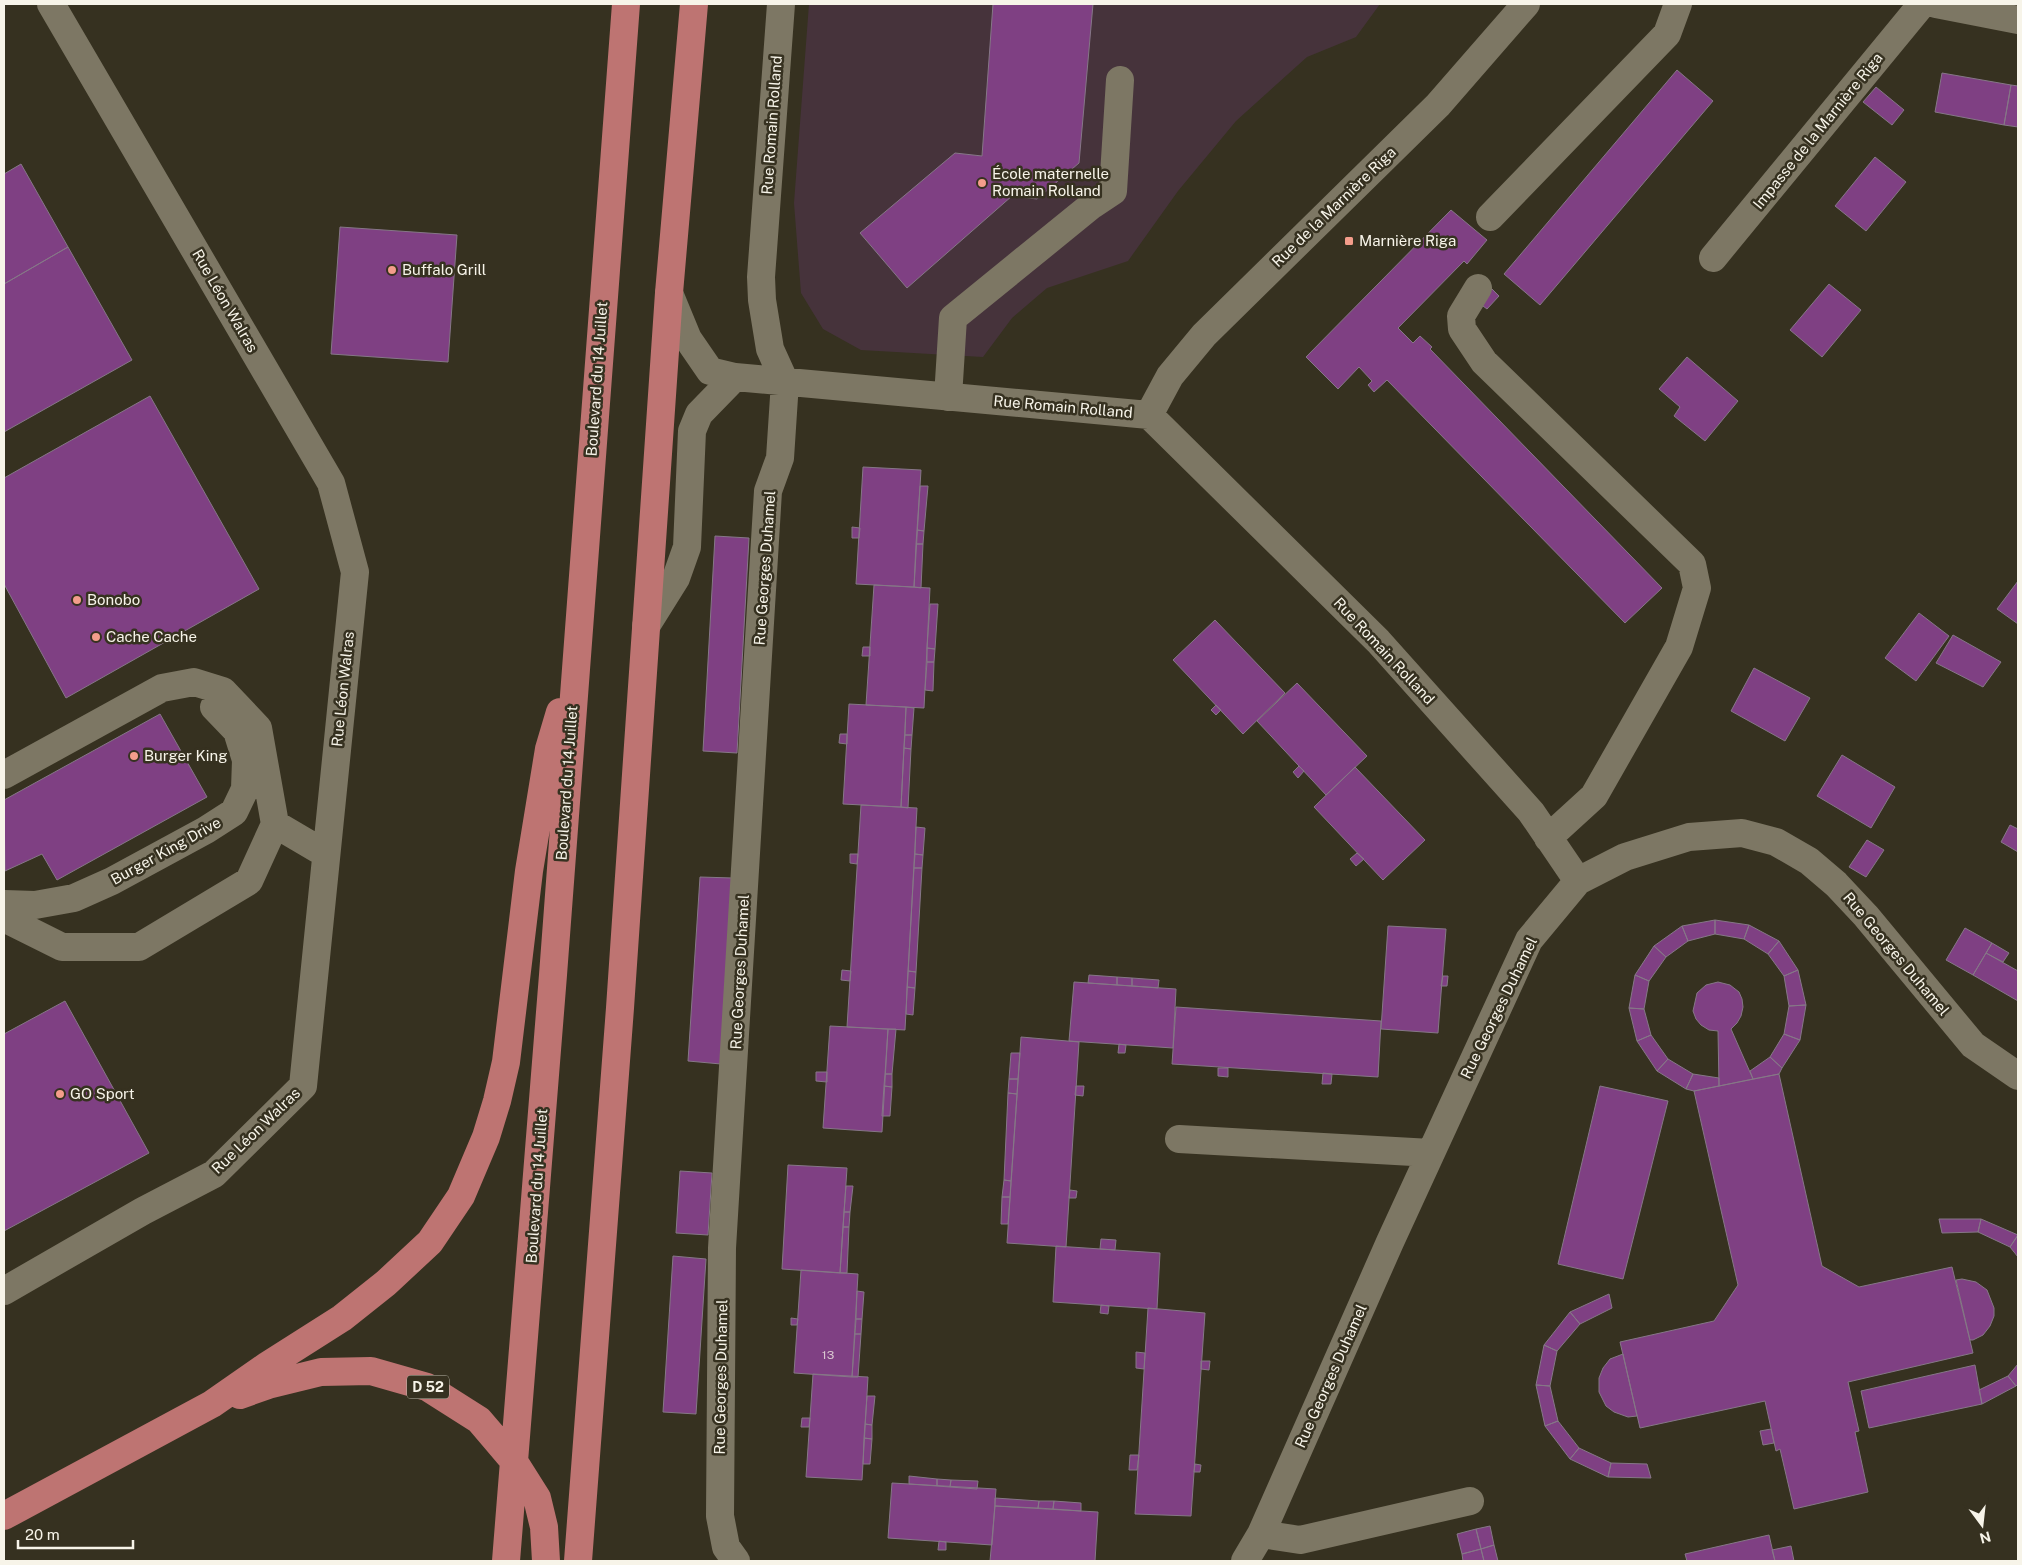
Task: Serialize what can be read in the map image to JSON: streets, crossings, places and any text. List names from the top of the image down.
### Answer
{
  "streets": {
    "main road": ["Boulevard du 14 Juillet", "D 52"],
    "street": [
      "Rue Romain Rolland",
      "Impasse de la Marnière Riga",
      "Rue de la Marnière Riga",
      "Rue Léon Walras",
      "Rue Georges Duhamel",
      "Burger King Drive"
    ]
  },
  "crossings": [
    ["Rue Romain Rolland", "Rue de la Marnière Riga"],
    ["Rue Romain Rolland", "Rue Georges Duhamel"],
    ["Boulevard du 14 Juillet", "D 52"]
  ],
  "places": {
    "other": [
      "École maternelle Romain Rolland",
      "Buffalo Grill",
      "Bonobo",
      "Cache Cache",
      "Burger King",
      "GO Sport"
    ],
    "transit": ["Marnière Riga"]
  },
  "house_numbers": ["13"],
  "scale_bar": "20 m",
  "north": "bottom"
}
